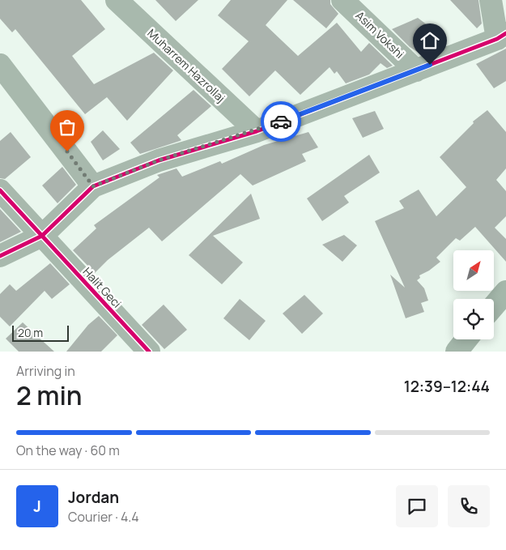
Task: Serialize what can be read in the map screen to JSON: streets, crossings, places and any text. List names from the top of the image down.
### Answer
{
  "streets": {
    "street": ["Asim Vokshi", "Muharrem Hazrollaj", "Halit Geci"]
  },
  "scale_bar": "20 m",
  "north": "top right",
  "page": {
    "scale": "20 m",
    "heading": ["2 min", "Arriving in", "12:39–12:44"],
    "panel": ["Jordan", "Courier · 4.4"],
    "bar": "On the way · 60 m",
    "round": "J"
  }
}
